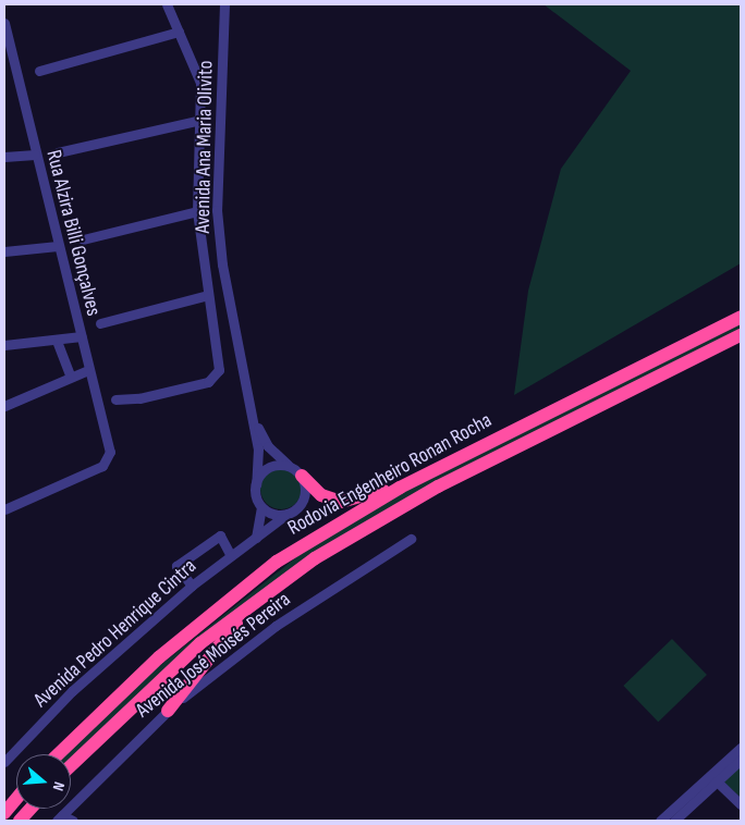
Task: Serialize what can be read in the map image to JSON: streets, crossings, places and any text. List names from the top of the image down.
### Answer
{
  "streets": {
    "highway": ["Rodovia Engenheiro Ronan Rocha"],
    "street": [
      "Avenida Ana Maria Olivito",
      "Rua Alzira Billi Gonçalves",
      "Avenida Pedro Henrique Cintra",
      "Avenida José Moisés Pereira"
    ]
  },
  "crossings": [
    ["Avenida Ana Maria Olivito", "Avenida Pedro Henrique Cintra"]
  ],
  "north": "right"
}
